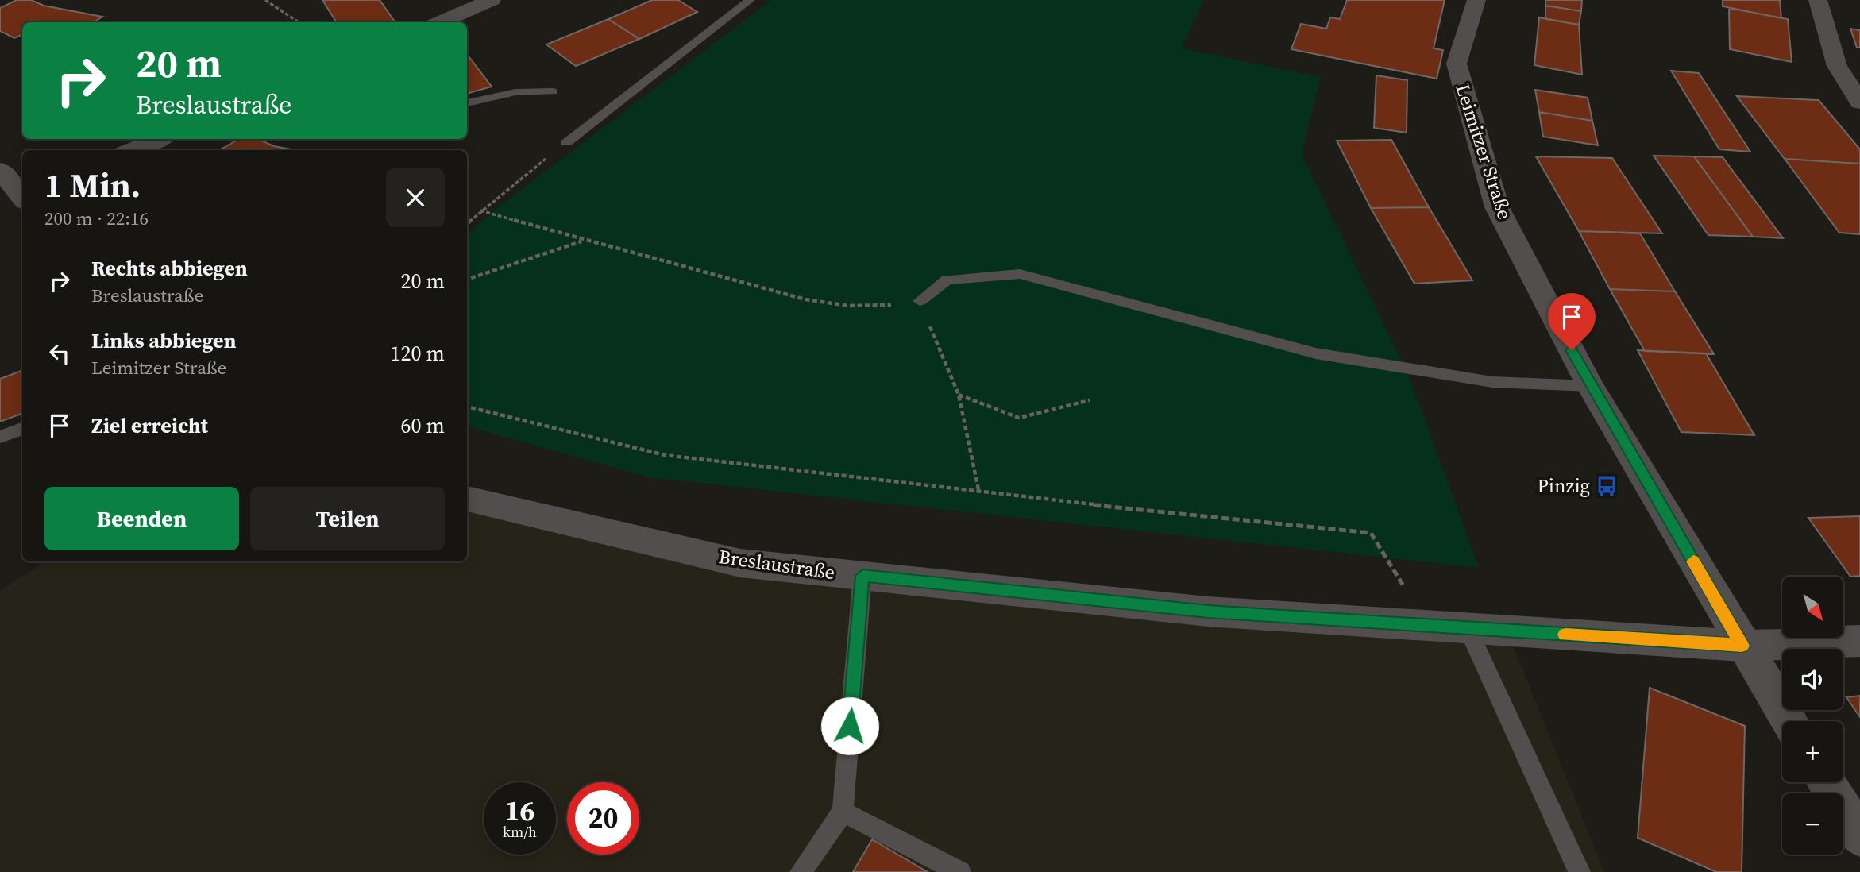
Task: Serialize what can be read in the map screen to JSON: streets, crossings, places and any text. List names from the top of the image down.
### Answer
{
  "streets": {
    "street": ["Leimitzer Straße", "Breslaustraße"]
  },
  "crossings": [
    ["Leimitzer Straße", "Breslaustraße"]
  ],
  "places": {
    "bus stop": ["Pinzig"]
  },
  "north": "bottom right",
  "page": {
    "turn": ["20 m", "Breslaustraße"],
    "heading": ["1 Min.", "200 m · 22:16"],
    "list": [
      {
        "name": "Rechts abbiegen",
        "note": "Breslaustraße",
        "value": "20 m"
      },
      {
        "name": "Links abbiegen",
        "note": "Leimitzer Straße",
        "value": "120 m"
      },
      {
        "name": "Ziel erreicht",
        "value": "60 m"
      }
    ],
    "buttons": ["Beenden", "Teilen"],
    "map_buttons": ["+", "−"],
    "speed": "16 km/h",
    "limit": "20"
  }
}
